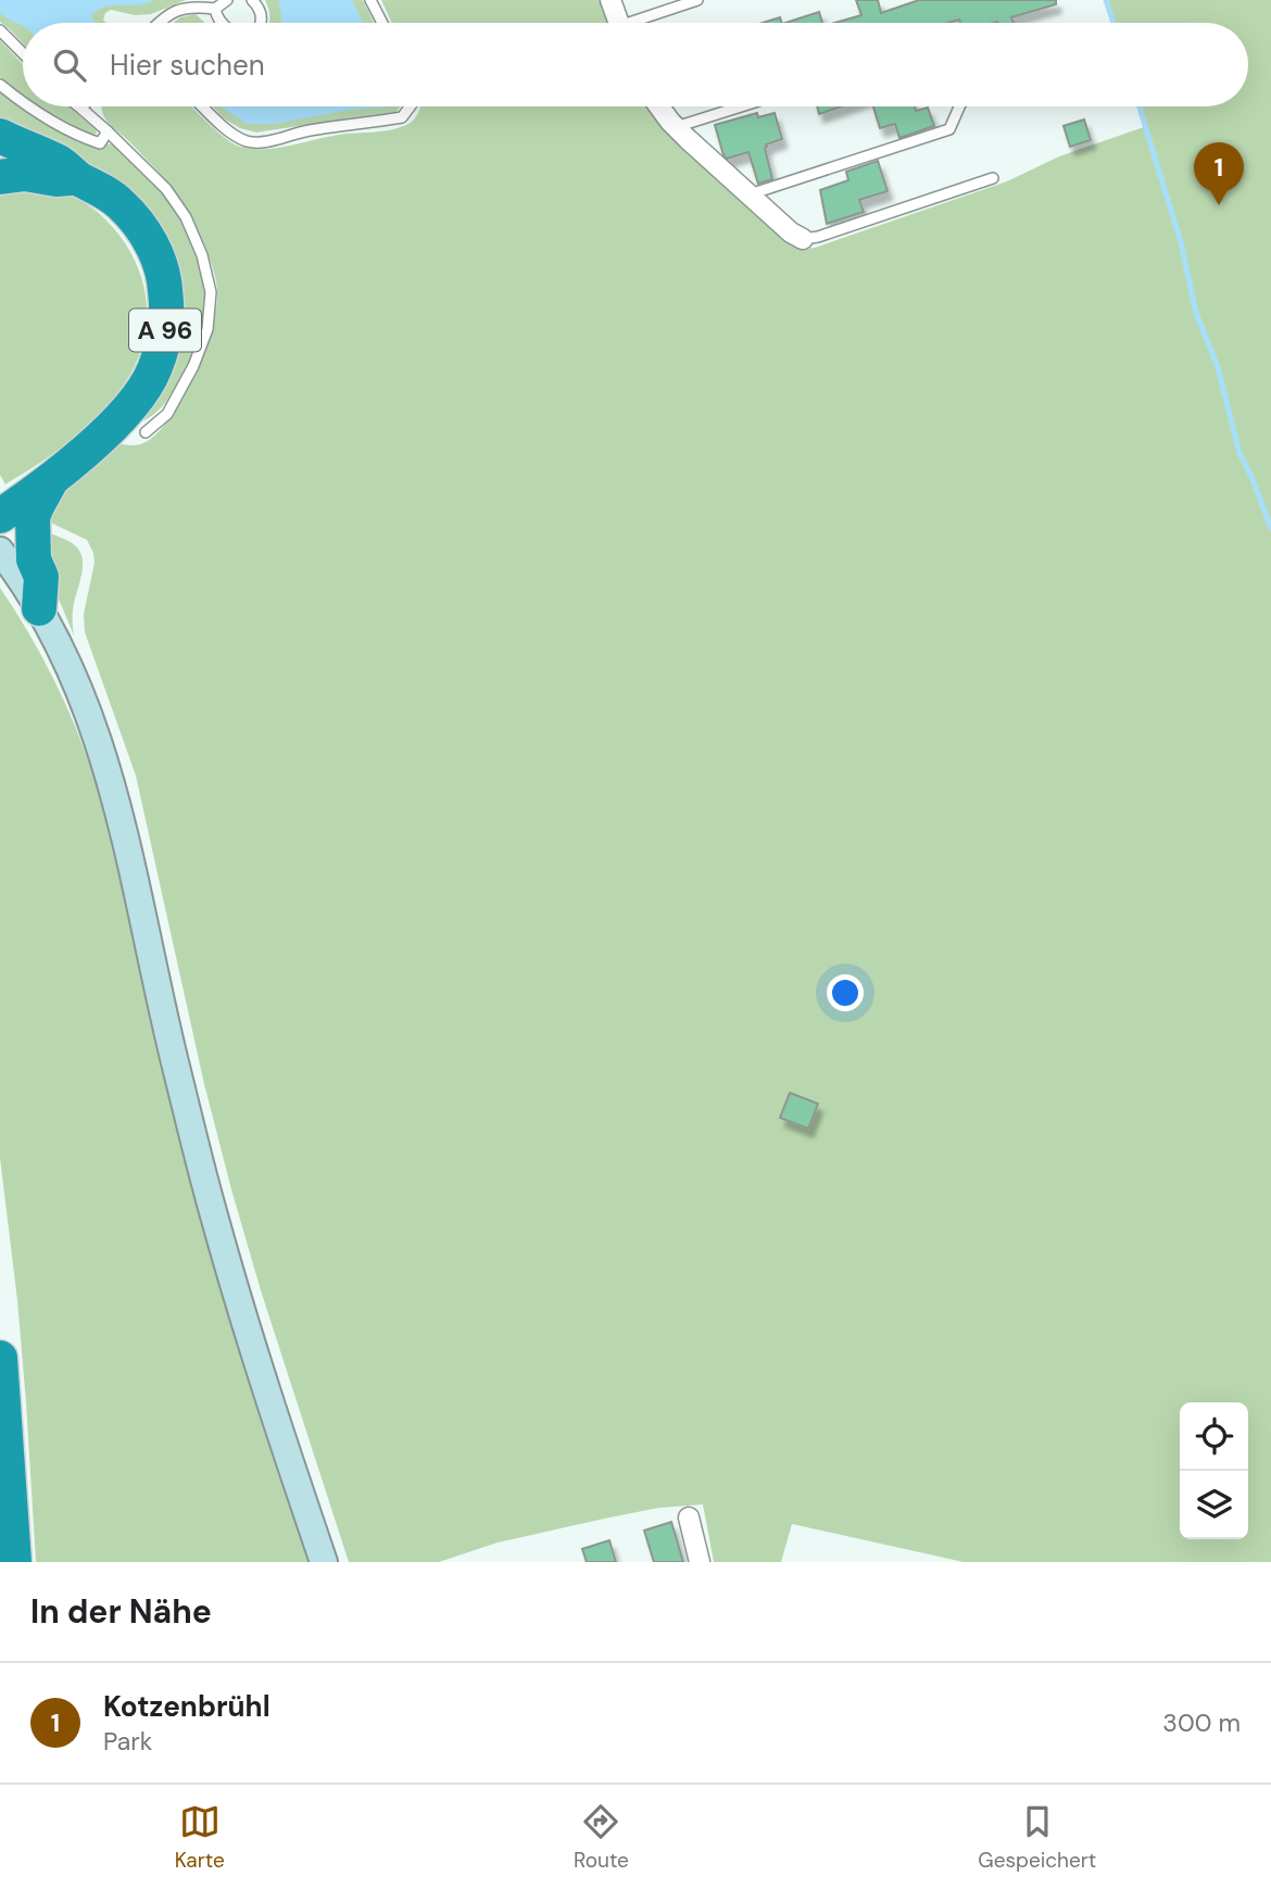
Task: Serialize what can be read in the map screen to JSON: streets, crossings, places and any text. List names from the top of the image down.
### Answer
{
  "streets": {
    "highway": ["A 96"]
  },
  "page": {
    "search": "Hier suchen",
    "pins": "1",
    "heading": "In der Nähe",
    "list": [
      {
        "mark": "1",
        "name": "Kotzenbrühl",
        "note": "Park",
        "value": "300 m"
      }
    ],
    "nav": ["Karte", "Route", "Gespeichert"]
  }
}
